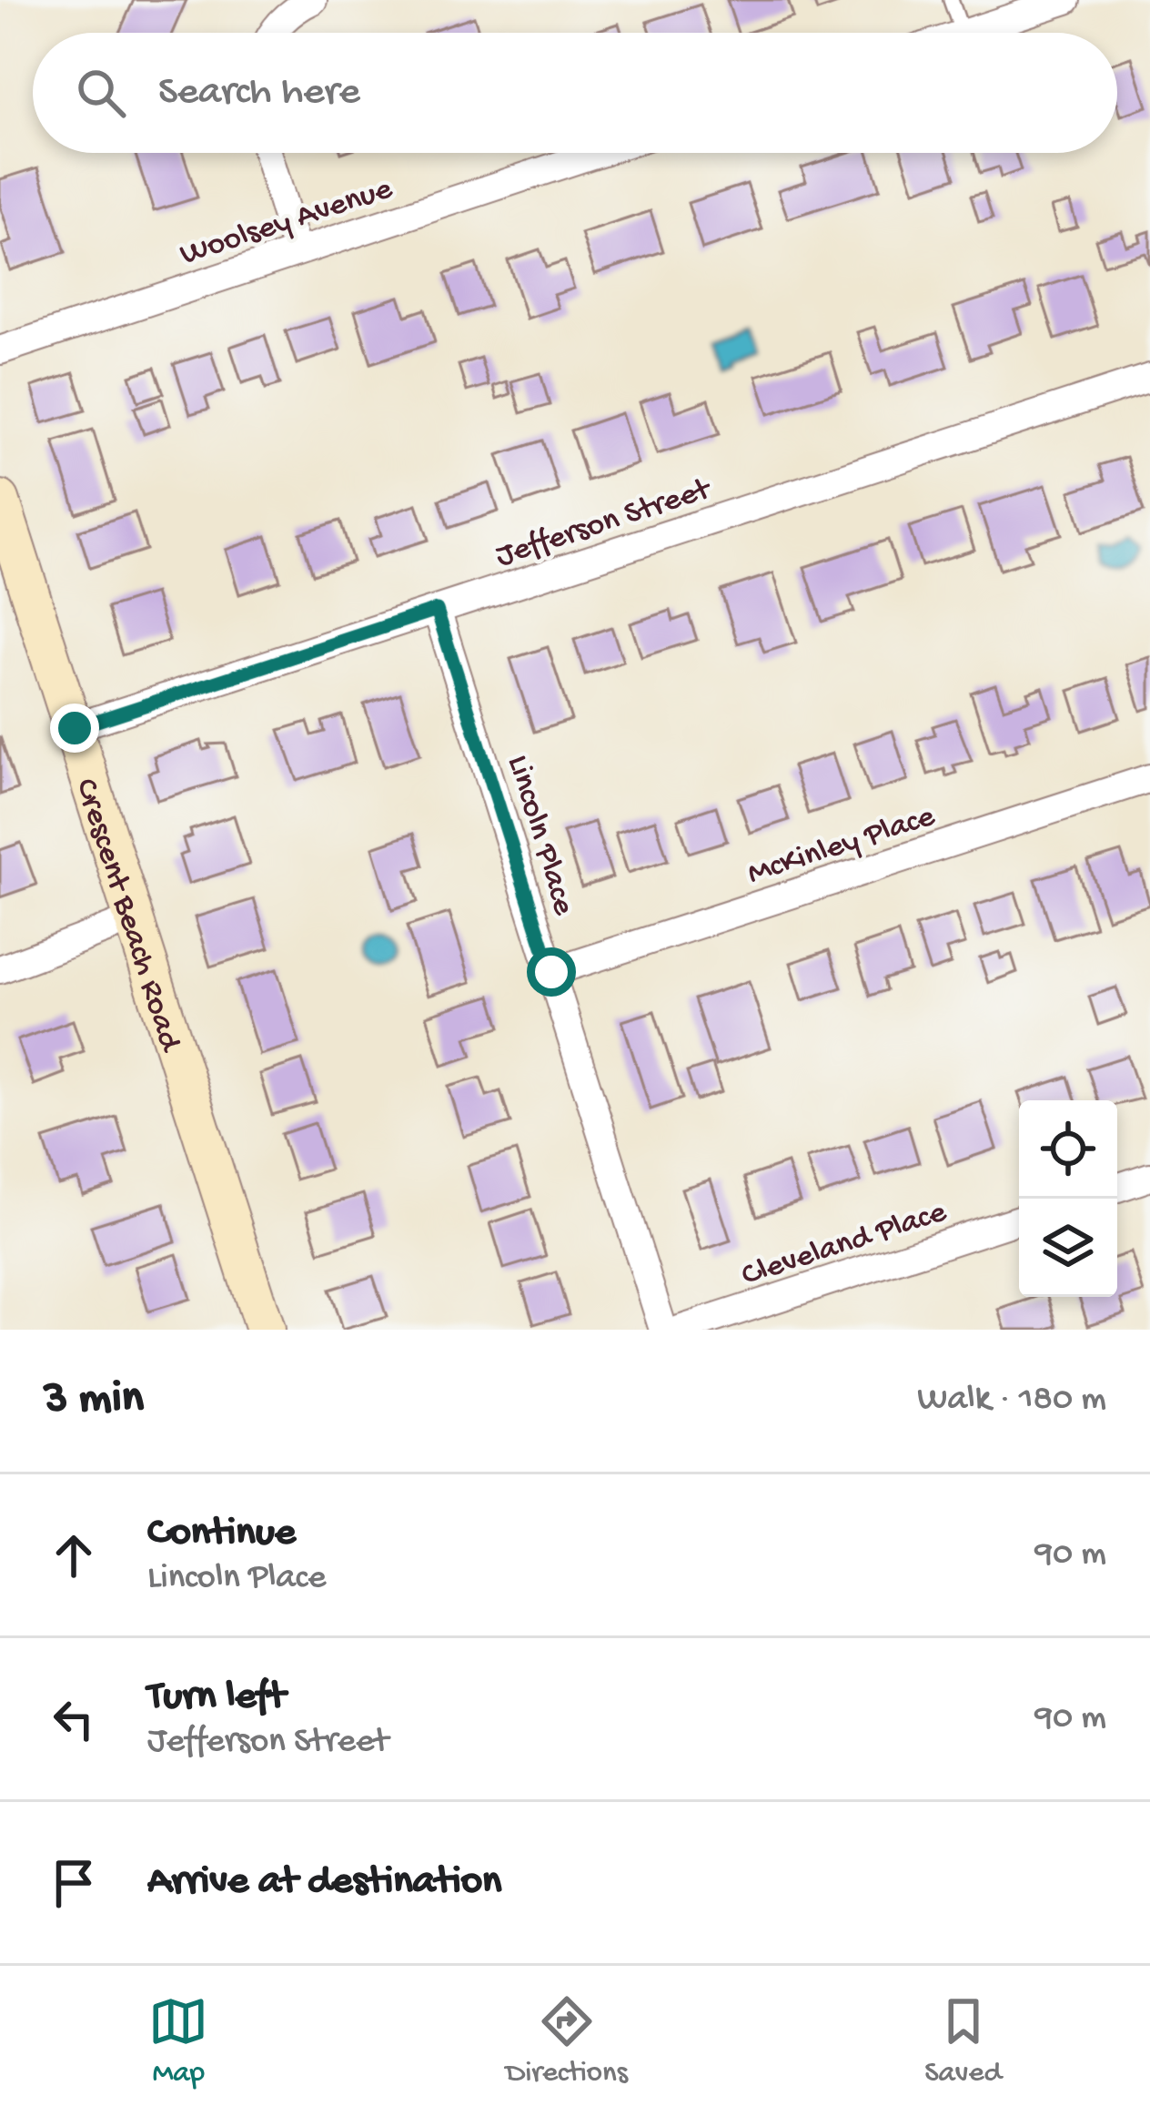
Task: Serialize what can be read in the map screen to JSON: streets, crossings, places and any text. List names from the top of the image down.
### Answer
{
  "streets": {
    "street": [
      "Woolsey Avenue",
      "Jefferson Street",
      "Lincoln Place",
      "McKinley Place",
      "Crescent Beach Road",
      "Cleveland Place"
    ]
  },
  "crossings": [
    ["Jefferson Street", "Lincoln Place"],
    ["Jefferson Street", "Crescent Beach Road"],
    ["Lincoln Place", "McKinley Place"]
  ],
  "page": {
    "search": "Search here",
    "heading": ["3 min", "Walk · 180 m"],
    "list": [
      ["Continue", "Lincoln Place", "90 m"],
      ["Turn left", "Jefferson Street", "90 m"],
      "Arrive at destination"
    ],
    "nav": ["Map", "Directions", "Saved"]
  }
}
